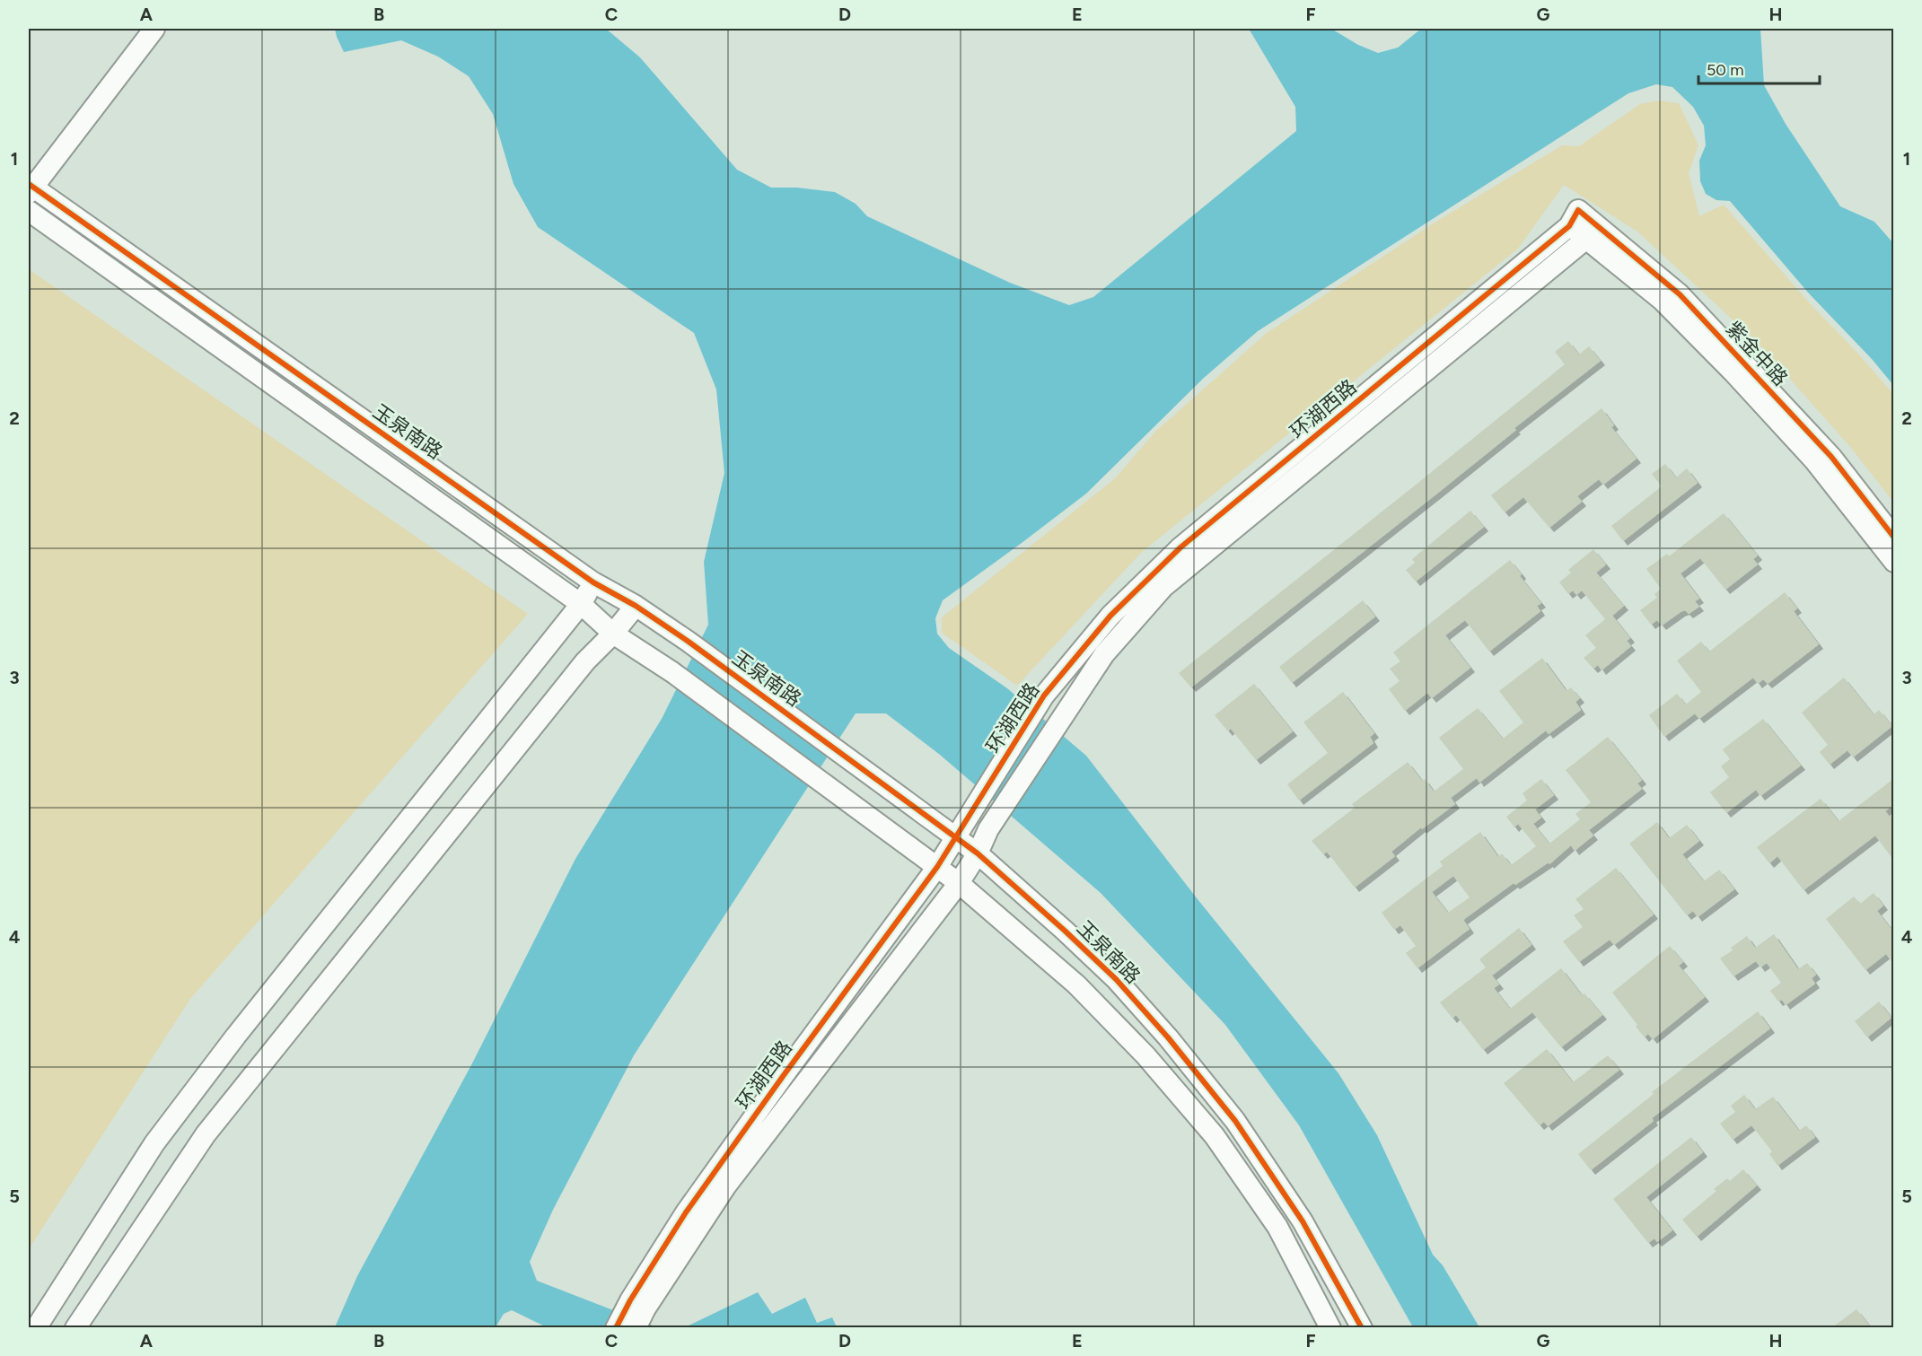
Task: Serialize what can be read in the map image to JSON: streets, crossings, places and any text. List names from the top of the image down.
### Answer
{
  "streets": {
    "street": ["紫金中路", "环湖西路", "玉泉南路"]
  },
  "crossings": [
    ["紫金中路", "环湖西路"],
    ["环湖西路", "玉泉南路"]
  ],
  "scale_bar": "50 m",
  "grid": {
    "columns": [
      "A",
      "B",
      "C",
      "D",
      "E",
      "F",
      "G",
      "H"
    ],
    "rows": [
      "1",
      "2",
      "3",
      "4",
      "5"
    ]
  }
}
